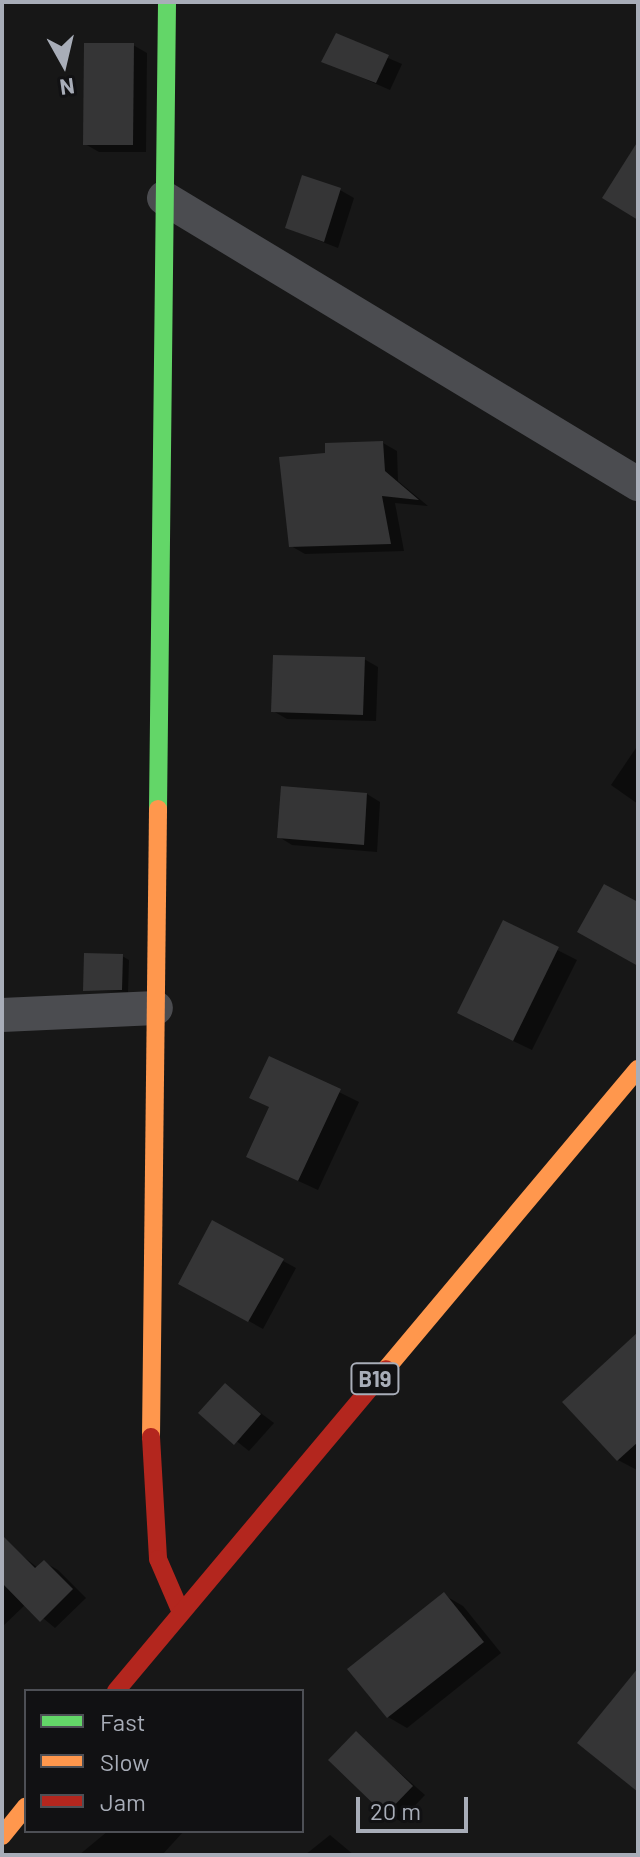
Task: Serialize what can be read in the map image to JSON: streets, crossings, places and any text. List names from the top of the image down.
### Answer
{
  "streets": {
    "street": ["B19"]
  },
  "legend": ["Fast", "Slow", "Jam"],
  "scale_bar": "20 m",
  "north": "bottom"
}
